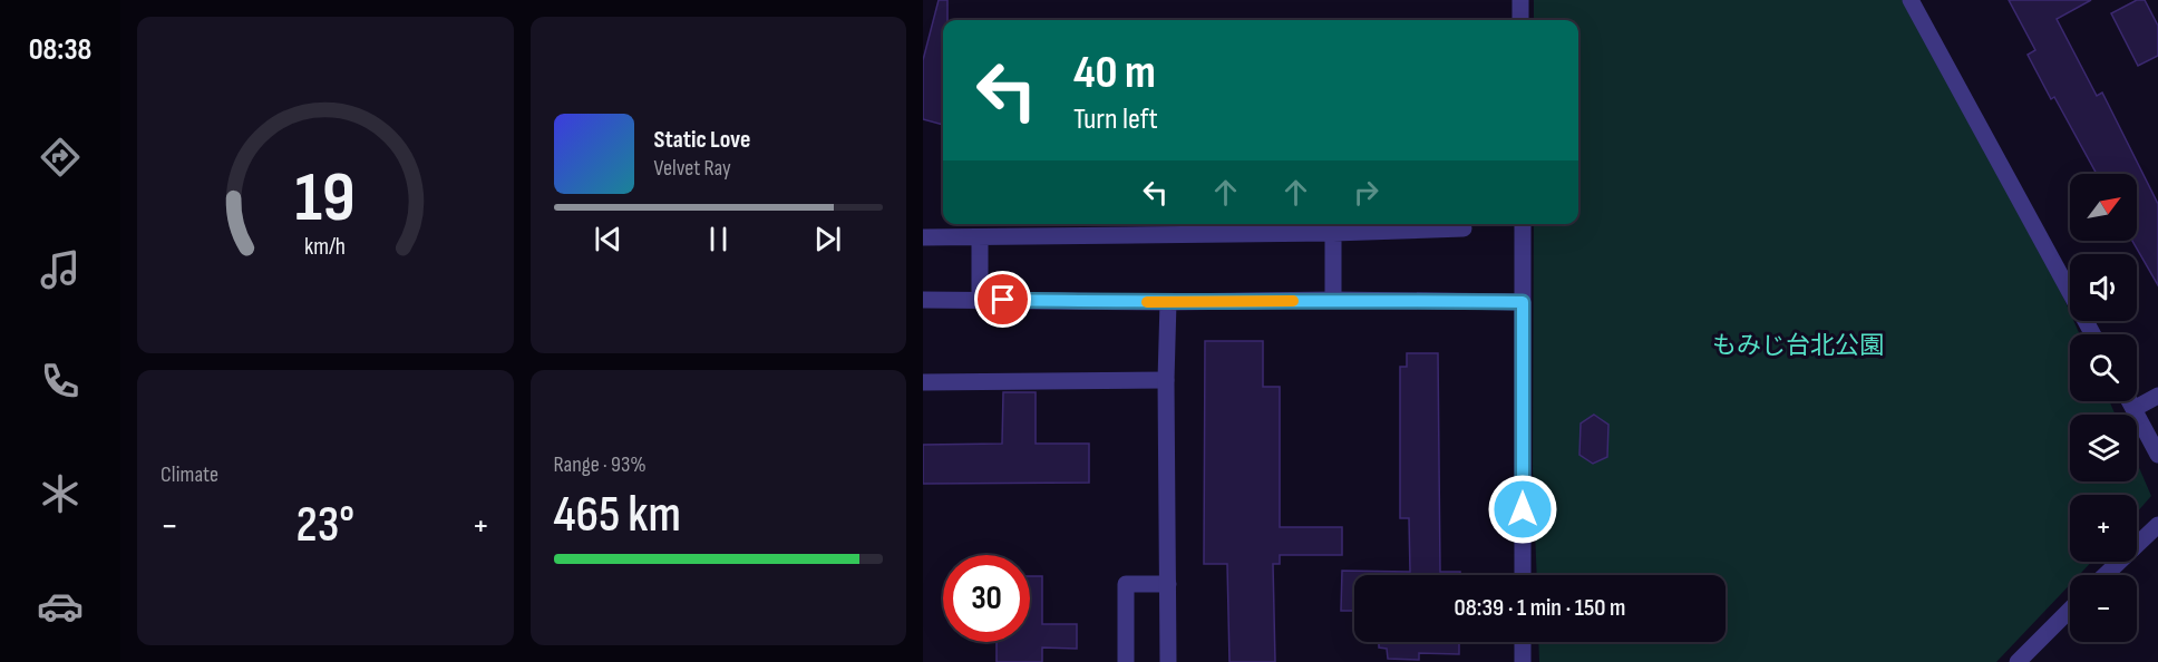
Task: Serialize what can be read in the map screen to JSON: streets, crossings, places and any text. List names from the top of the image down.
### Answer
{
  "parks": ["もみじ台北公園"],
  "north": "top right",
  "page": {
    "tabs": "08:38",
    "turn": ["40 m", "Turn left"],
    "song": ["Static Love", "Velvet Ray"],
    "map_buttons": ["+", "−"],
    "tile": [
      "Climate",
      ["Range · 93%", "465 km"]
    ],
    "heat": ["−", "23°", "+"],
    "limit": "30",
    "trip": "08:39 · 1 min · 150 m",
    "gauge": ["19", "km/h"]
  }
}
